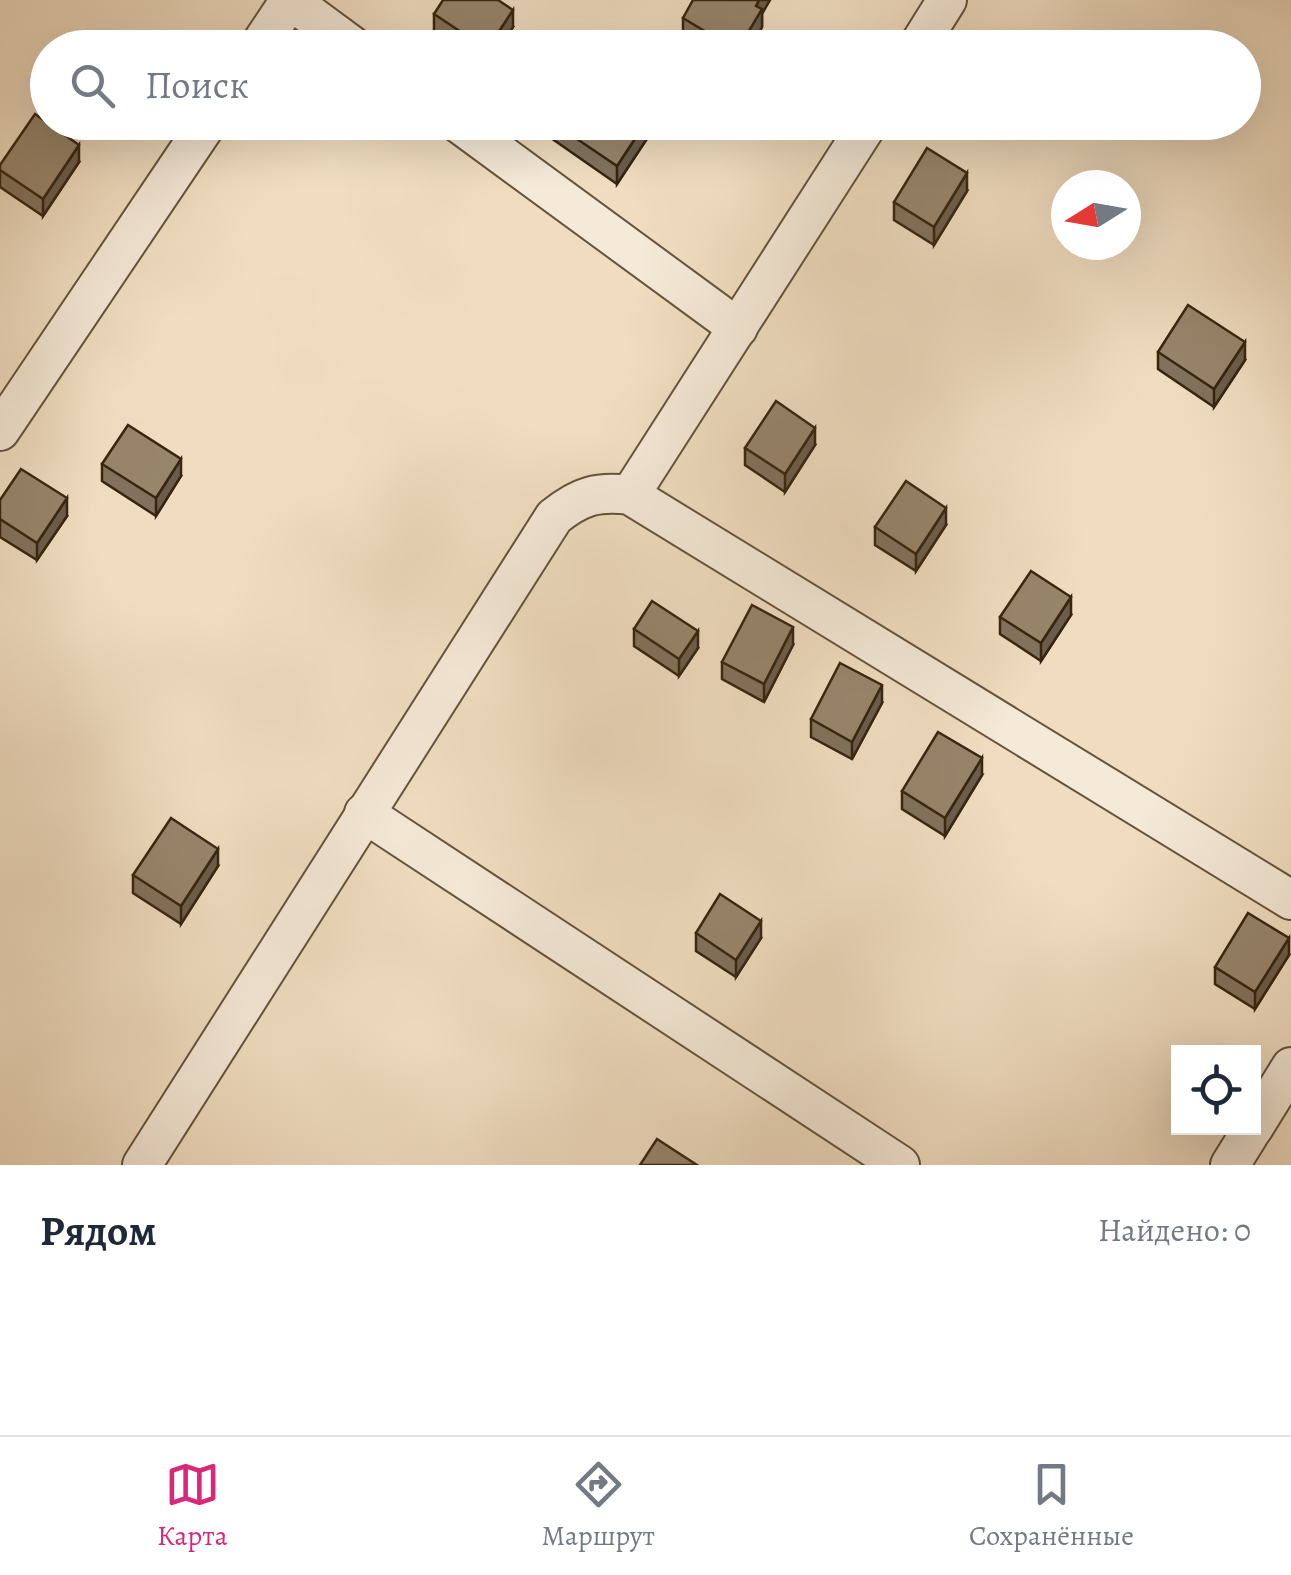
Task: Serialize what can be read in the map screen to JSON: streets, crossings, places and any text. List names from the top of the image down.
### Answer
{
  "north": "left",
  "page": {
    "search": "Поиск",
    "heading": ["Рядом", "Найдено: 0"],
    "nav": ["Карта", "Маршрут", "Сохранённые"]
  }
}
